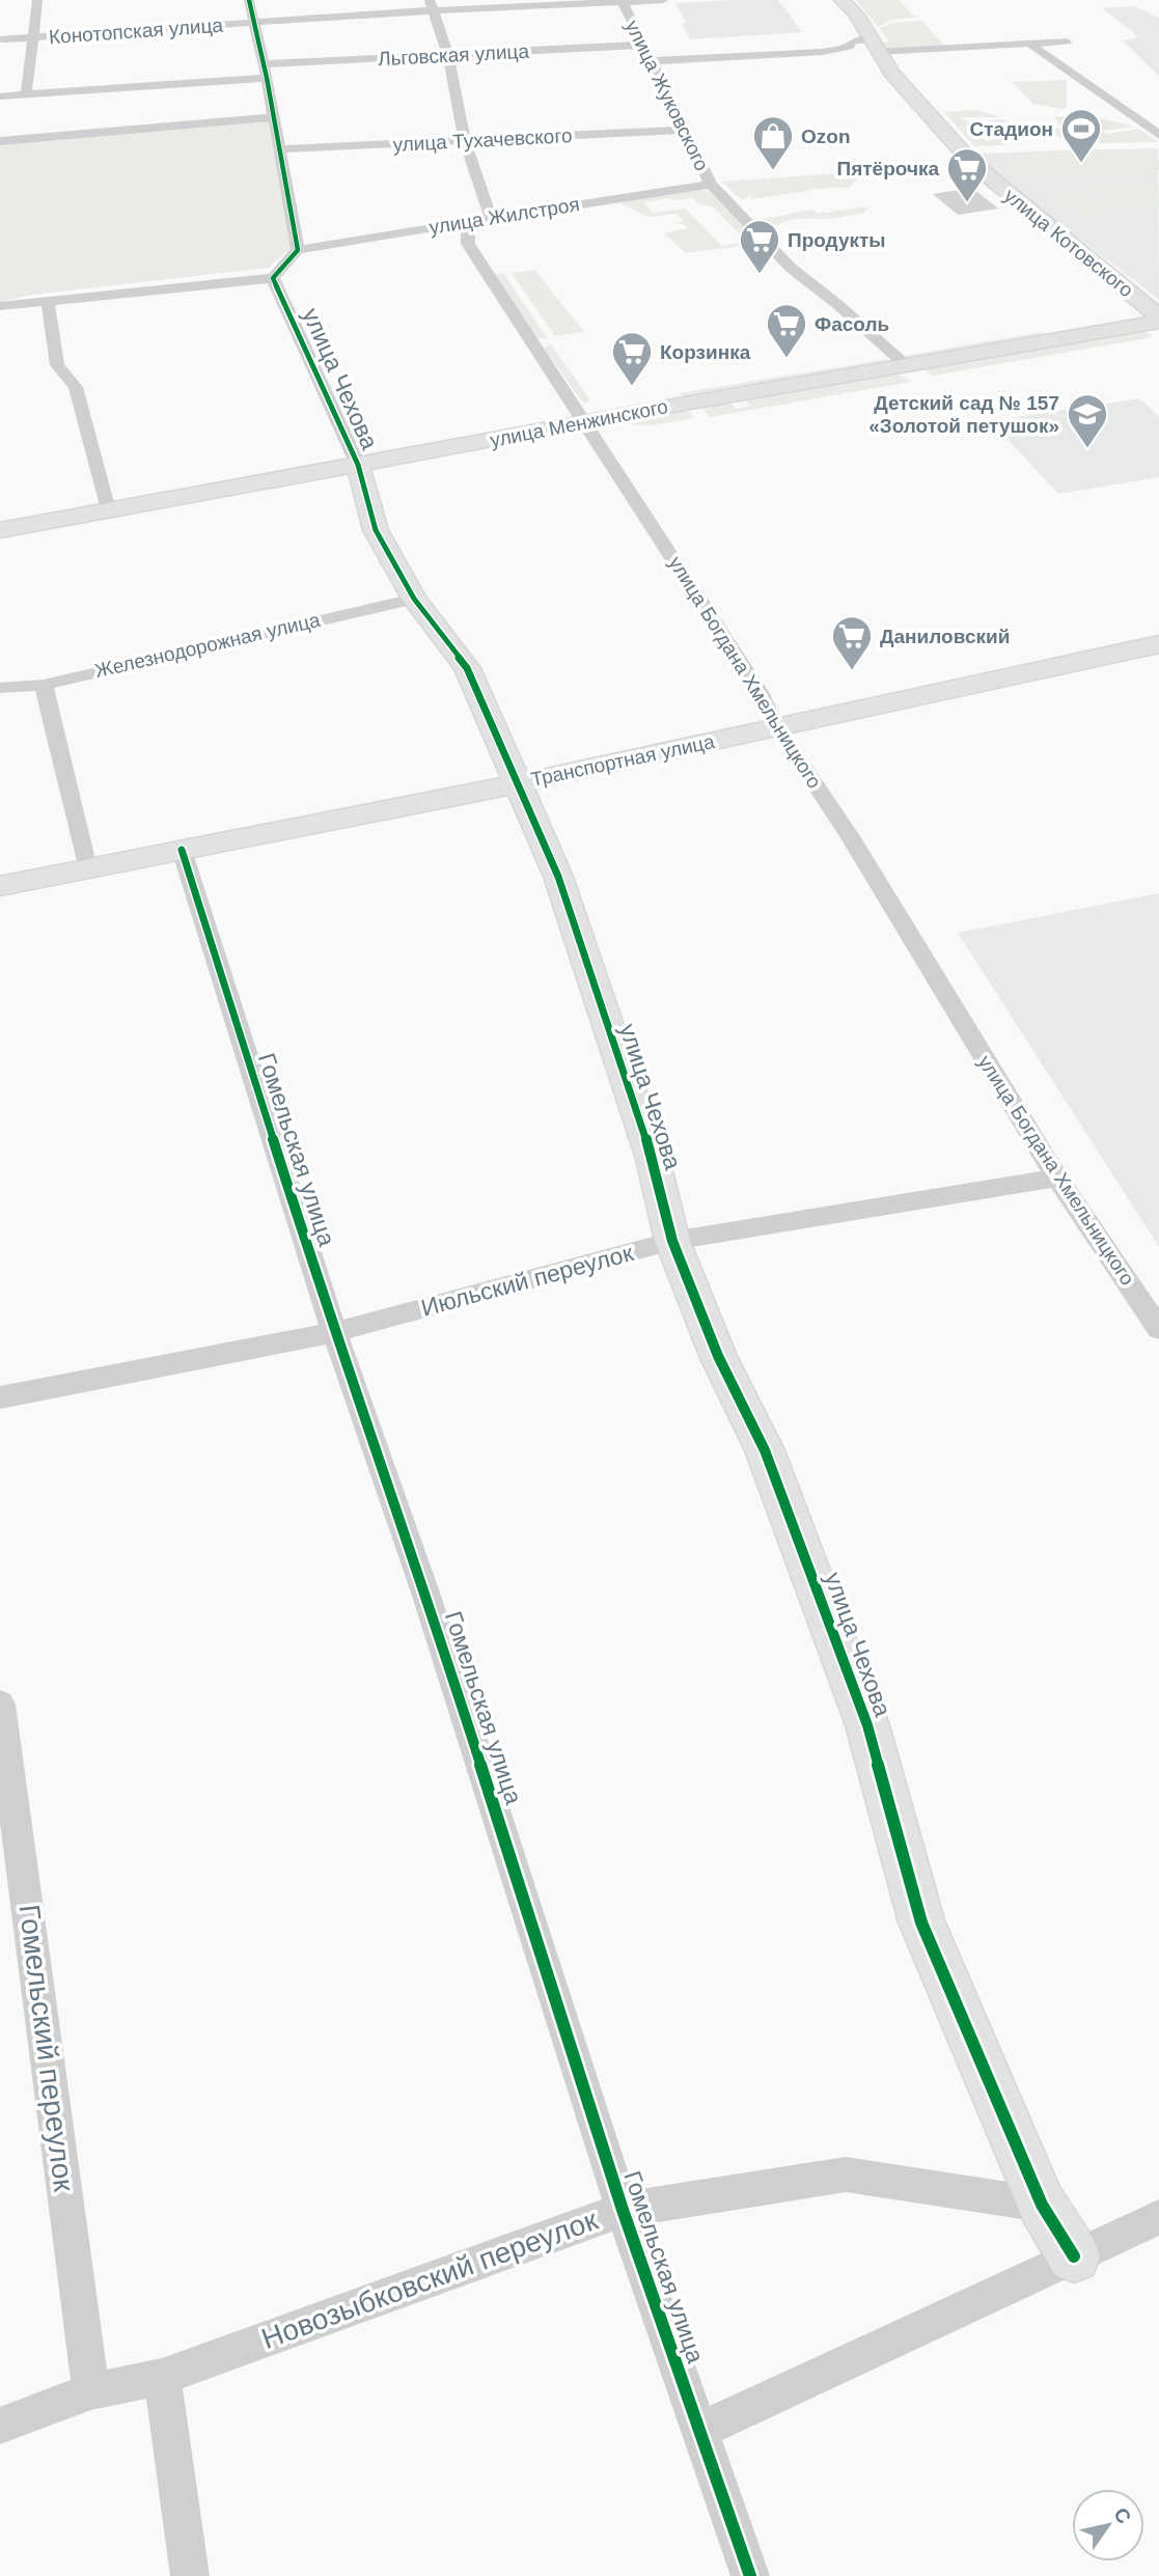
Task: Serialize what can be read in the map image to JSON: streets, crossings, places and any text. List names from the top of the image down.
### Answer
{
  "streets": {
    "street": [
      "Конотопская улица",
      "Льговская улица",
      "улица Жуковского",
      "улица Тухачевского",
      "улица Жилстроя",
      "улица Котовского",
      "улица Чехова",
      "улица Менжинского",
      "Железнодорожная улица",
      "улица Богдана Хмельницкого",
      "Транспортная улица",
      "Гомельская улица",
      "Июльский переулок",
      "Гомельский переулок",
      "Новозыбковский переулок"
    ]
  },
  "crossings": [
    ["Конотопская улица", "улица Жуковского"],
    ["Льговская улица", "улица Жуковского"],
    ["улица Жуковского", "улица Тухачевского"],
    ["улица Жуковского", "улица Жилстроя"],
    ["улица Жуковского", "улица Менжинского"],
    ["улица Жилстроя", "улица Богдана Хмельницкого"],
    ["улица Котовского", "улица Менжинского"],
    ["улица Чехова", "улица Менжинского"],
    ["улица Чехова", "Железнодорожная улица"],
    ["улица Чехова", "Транспортная улица"],
    ["улица Чехова", "Июльский переулок"],
    ["улица Чехова", "Новозыбковский переулок"],
    ["улица Менжинского", "улица Богдана Хмельницкого"],
    ["улица Богдана Хмельницкого", "Транспортная улица"],
    ["улица Богдана Хмельницкого", "Июльский переулок"],
    ["Транспортная улица", "Гомельская улица"],
    ["Гомельская улица", "Июльский переулок"],
    ["Гомельская улица", "Новозыбковский переулок"],
    ["Гомельский переулок", "Новозыбковский переулок"]
  ],
  "places": {
    "sports": ["Стадион"],
    "shop": ["Ozon"],
    "supermarket": [
      "Пятёрочка",
      "Продукты",
      "Фасоль",
      "Корзинка",
      "Даниловский"
    ],
    "school or university": ["Детский сад № 157 «Золотой петушок»"]
  },
  "north": "top right"
}
